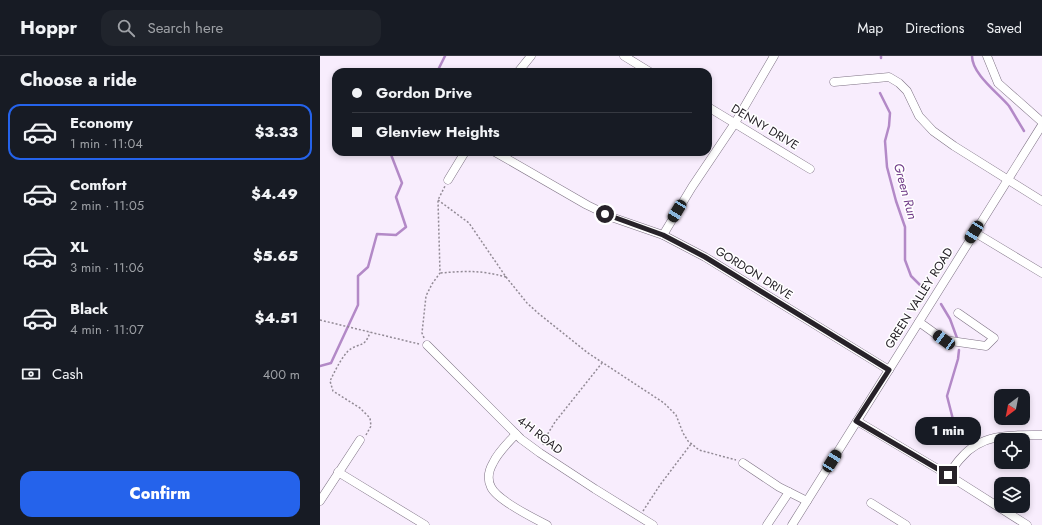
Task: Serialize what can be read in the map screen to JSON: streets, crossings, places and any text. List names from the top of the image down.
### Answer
{
  "streets": {
    "street": [
      "DENNY DRIVE",
      "GORDON DRIVE",
      "GREEN VALLEY ROAD",
      "4-H ROAD"
    ]
  },
  "crossings": [
    ["GORDON DRIVE", "GREEN VALLEY ROAD"]
  ],
  "water": ["Green Run"],
  "north": "bottom left",
  "page": {
    "header": "Hoppr",
    "search": "Search here",
    "nav": ["Map", "Directions", "Saved"],
    "heading": "Choose a ride",
    "banner": ["Gordon Drive", "Glenview Heights"],
    "list": [
      {
        "name": "Economy",
        "note": "1 min · 11:04",
        "value": "$3.33"
      },
      {
        "name": "Comfort",
        "note": "2 min · 11:05",
        "value": "$4.49"
      },
      {
        "name": "XL",
        "note": "3 min · 11:06",
        "value": "$5.65"
      },
      {
        "name": "Black",
        "note": "4 min · 11:07",
        "value": "$4.51"
      }
    ],
    "pay": ["Cash", "400 m"],
    "bubble": "1 min",
    "buttons": "Confirm"
  }
}
